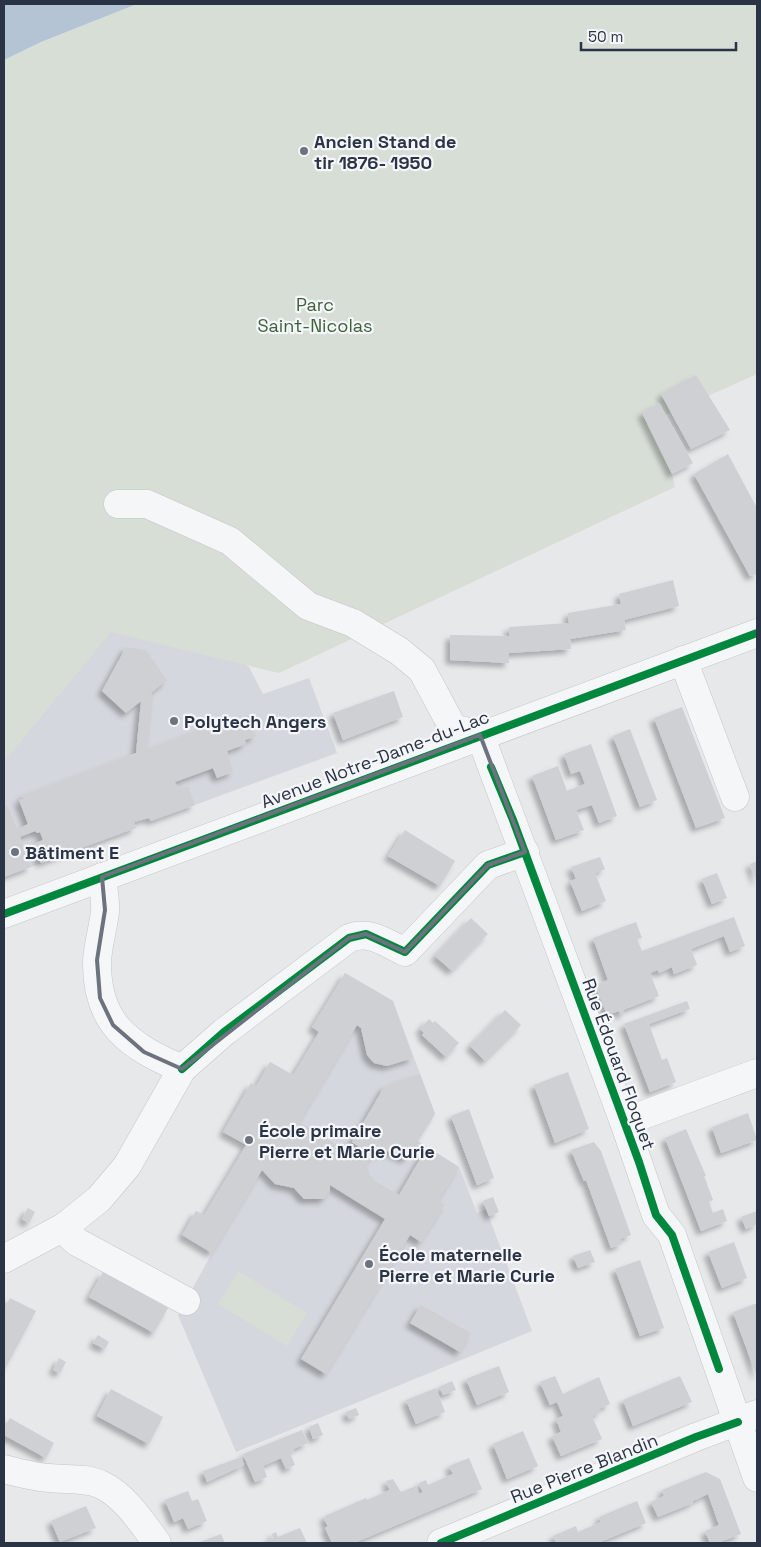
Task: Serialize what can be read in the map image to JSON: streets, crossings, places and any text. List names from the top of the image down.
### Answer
{
  "streets": {
    "street": ["Avenue Notre-Dame-du-Lac", "Rue Édouard Floquet", "Rue Pierre Blandin"]
  },
  "crossings": [
    ["Avenue Notre-Dame-du-Lac", "Rue Édouard Floquet"],
    ["Rue Édouard Floquet", "Rue Pierre Blandin"]
  ],
  "parks": ["Parc Saint-Nicolas"],
  "places": [
    "Ancien Stand de tir 1876- 1950",
    "Polytech Angers",
    "Bâtiment E",
    "École primaire Pierre et Marie Curie",
    "École maternelle Pierre et Marie Curie"
  ],
  "scale_bar": "50 m"
}
